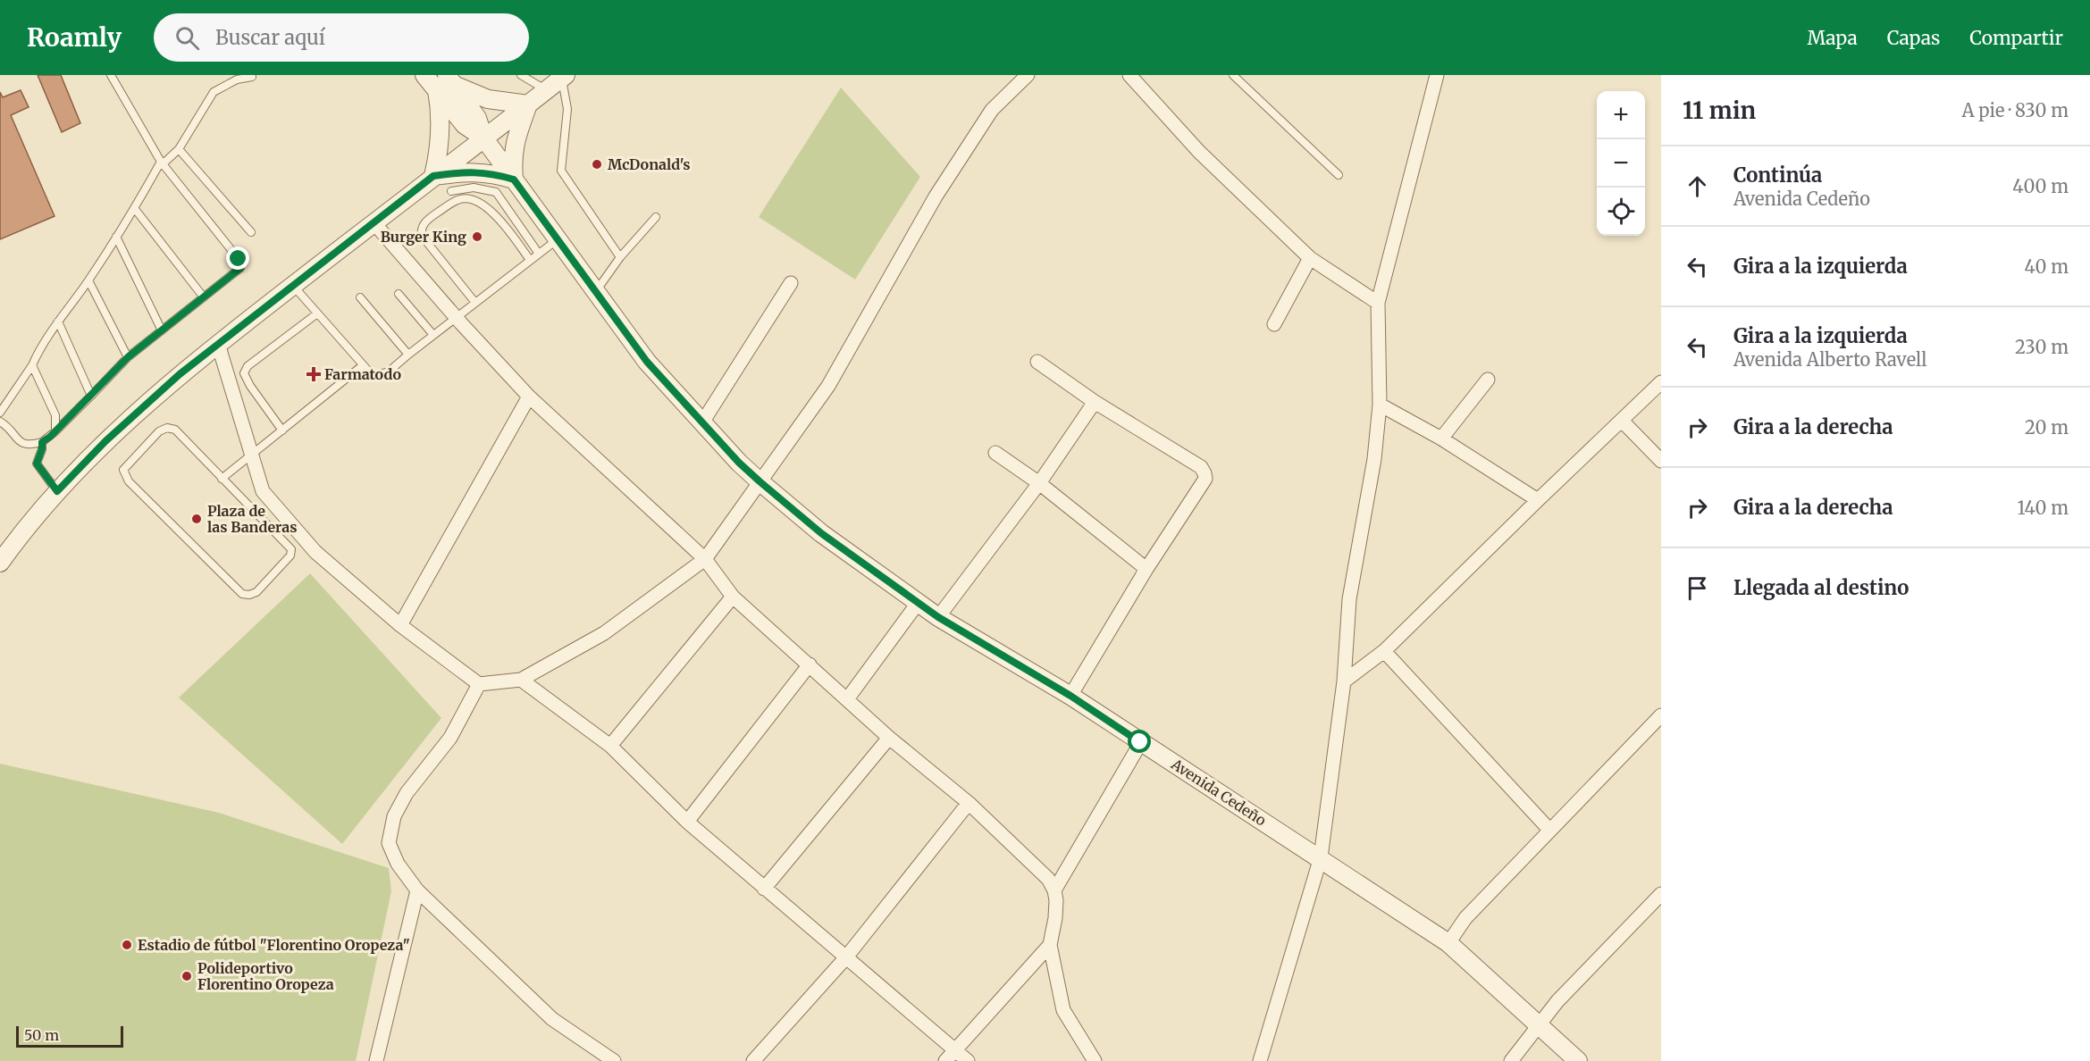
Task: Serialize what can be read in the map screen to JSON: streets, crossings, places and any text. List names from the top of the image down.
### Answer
{
  "streets": {
    "street": ["Avenida Cedeño"]
  },
  "places": {
    "other": [
      "McDonald's",
      "Burger King",
      "Plaza de las Banderas",
      "Estadio de fútbol \"Florentino Oropeza\"",
      "Polideportivo Florentino Oropeza"
    ],
    "health": ["Farmatodo"]
  },
  "scale_bar": "50 m",
  "page": {
    "header": "Roamly",
    "search": "Buscar aquí",
    "nav": ["Mapa", "Capas", "Compartir"],
    "heading": ["11 min", "A pie · 830 m"],
    "map_buttons": ["+", "−"],
    "list": [
      ["Continúa", "Avenida Cedeño", "400 m"],
      ["Gira a la izquierda", "40 m"],
      ["Gira a la izquierda", "Avenida Alberto Ravell", "230 m"],
      ["Gira a la derecha", "20 m"],
      ["Gira a la derecha", "140 m"],
      "Llegada al destino"
    ],
    "scale": "50 m"
  }
}
